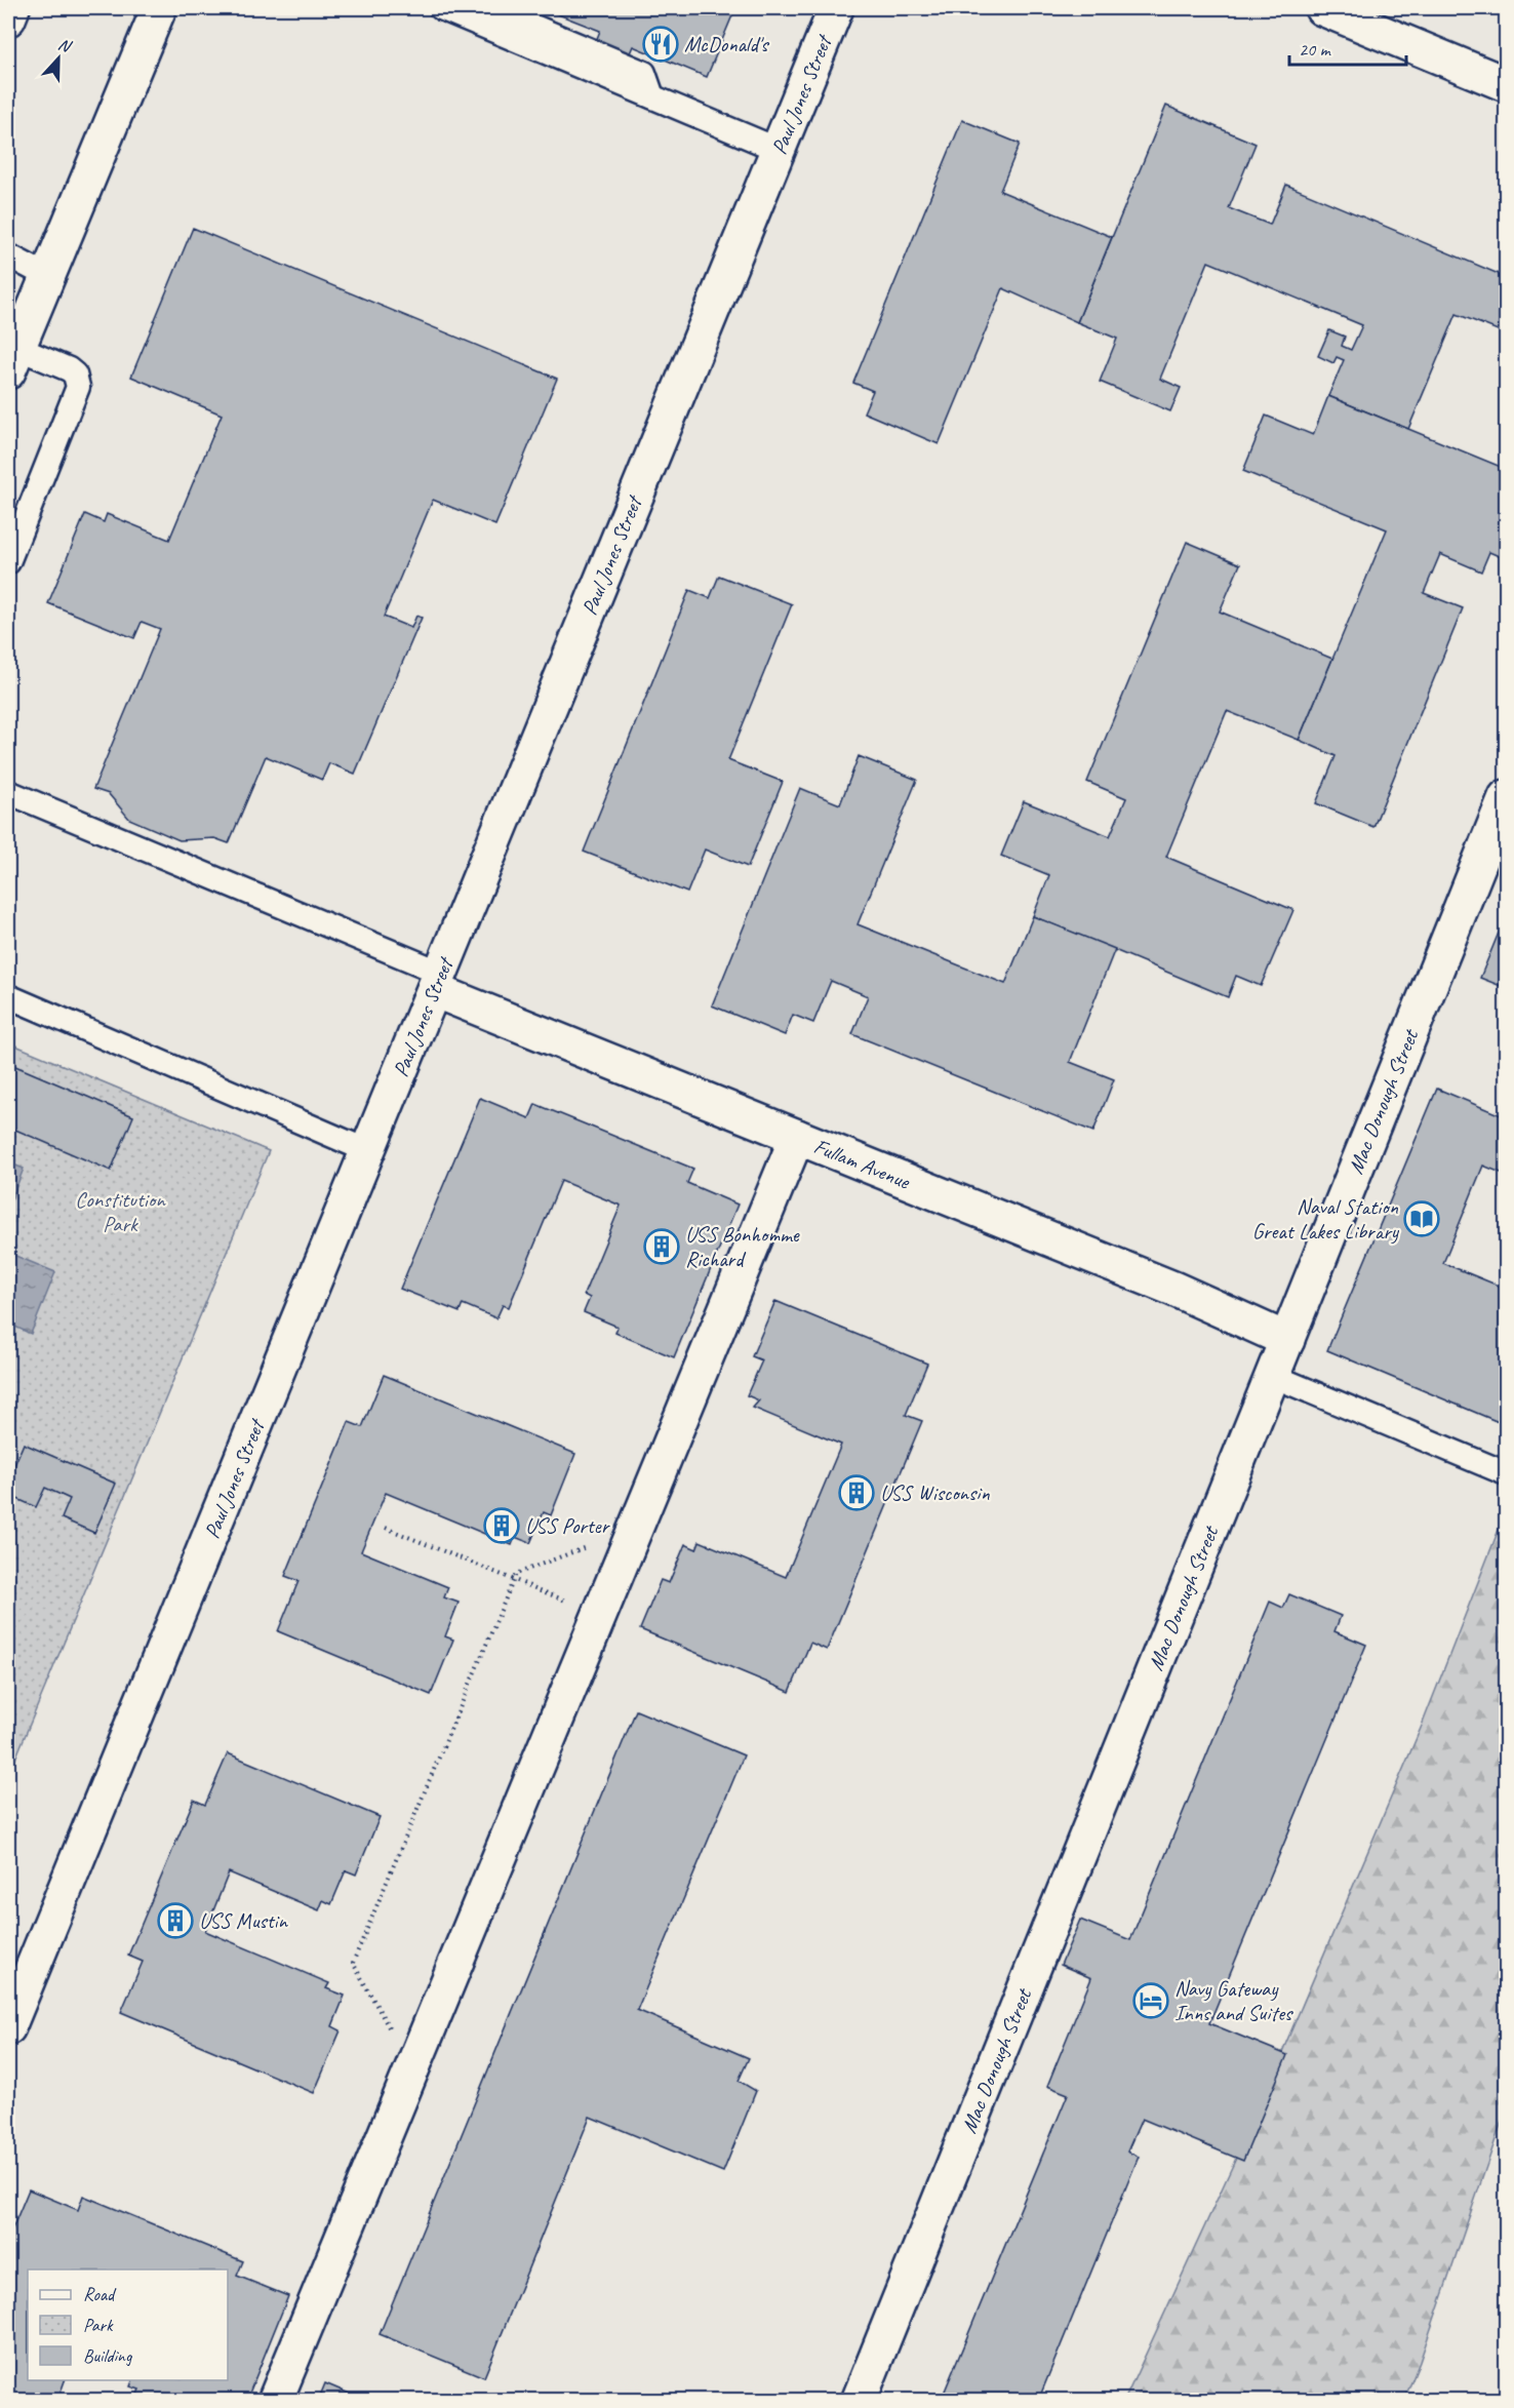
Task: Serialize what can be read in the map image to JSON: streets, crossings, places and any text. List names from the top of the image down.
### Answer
{
  "streets": {
    "street": ["Paul Jones Street", "Mac Donough Street", "Fullam Avenue"]
  },
  "crossings": [
    ["Paul Jones Street", "Fullam Avenue"],
    ["Mac Donough Street", "Fullam Avenue"]
  ],
  "parks": ["Constitution Park"],
  "places": {
    "restaurant": ["McDonald's"],
    "library": ["Naval Station Great Lakes Library"],
    "building": [
      "USS Bonhomme Richard",
      "USS Wisconsin",
      "USS Porter",
      "USS Mustin"
    ],
    "hotel": ["Navy Gateway Inns and Suites"]
  },
  "legend": ["Road", "Park", "Building"],
  "scale_bar": "20 m",
  "north": "top"
}
